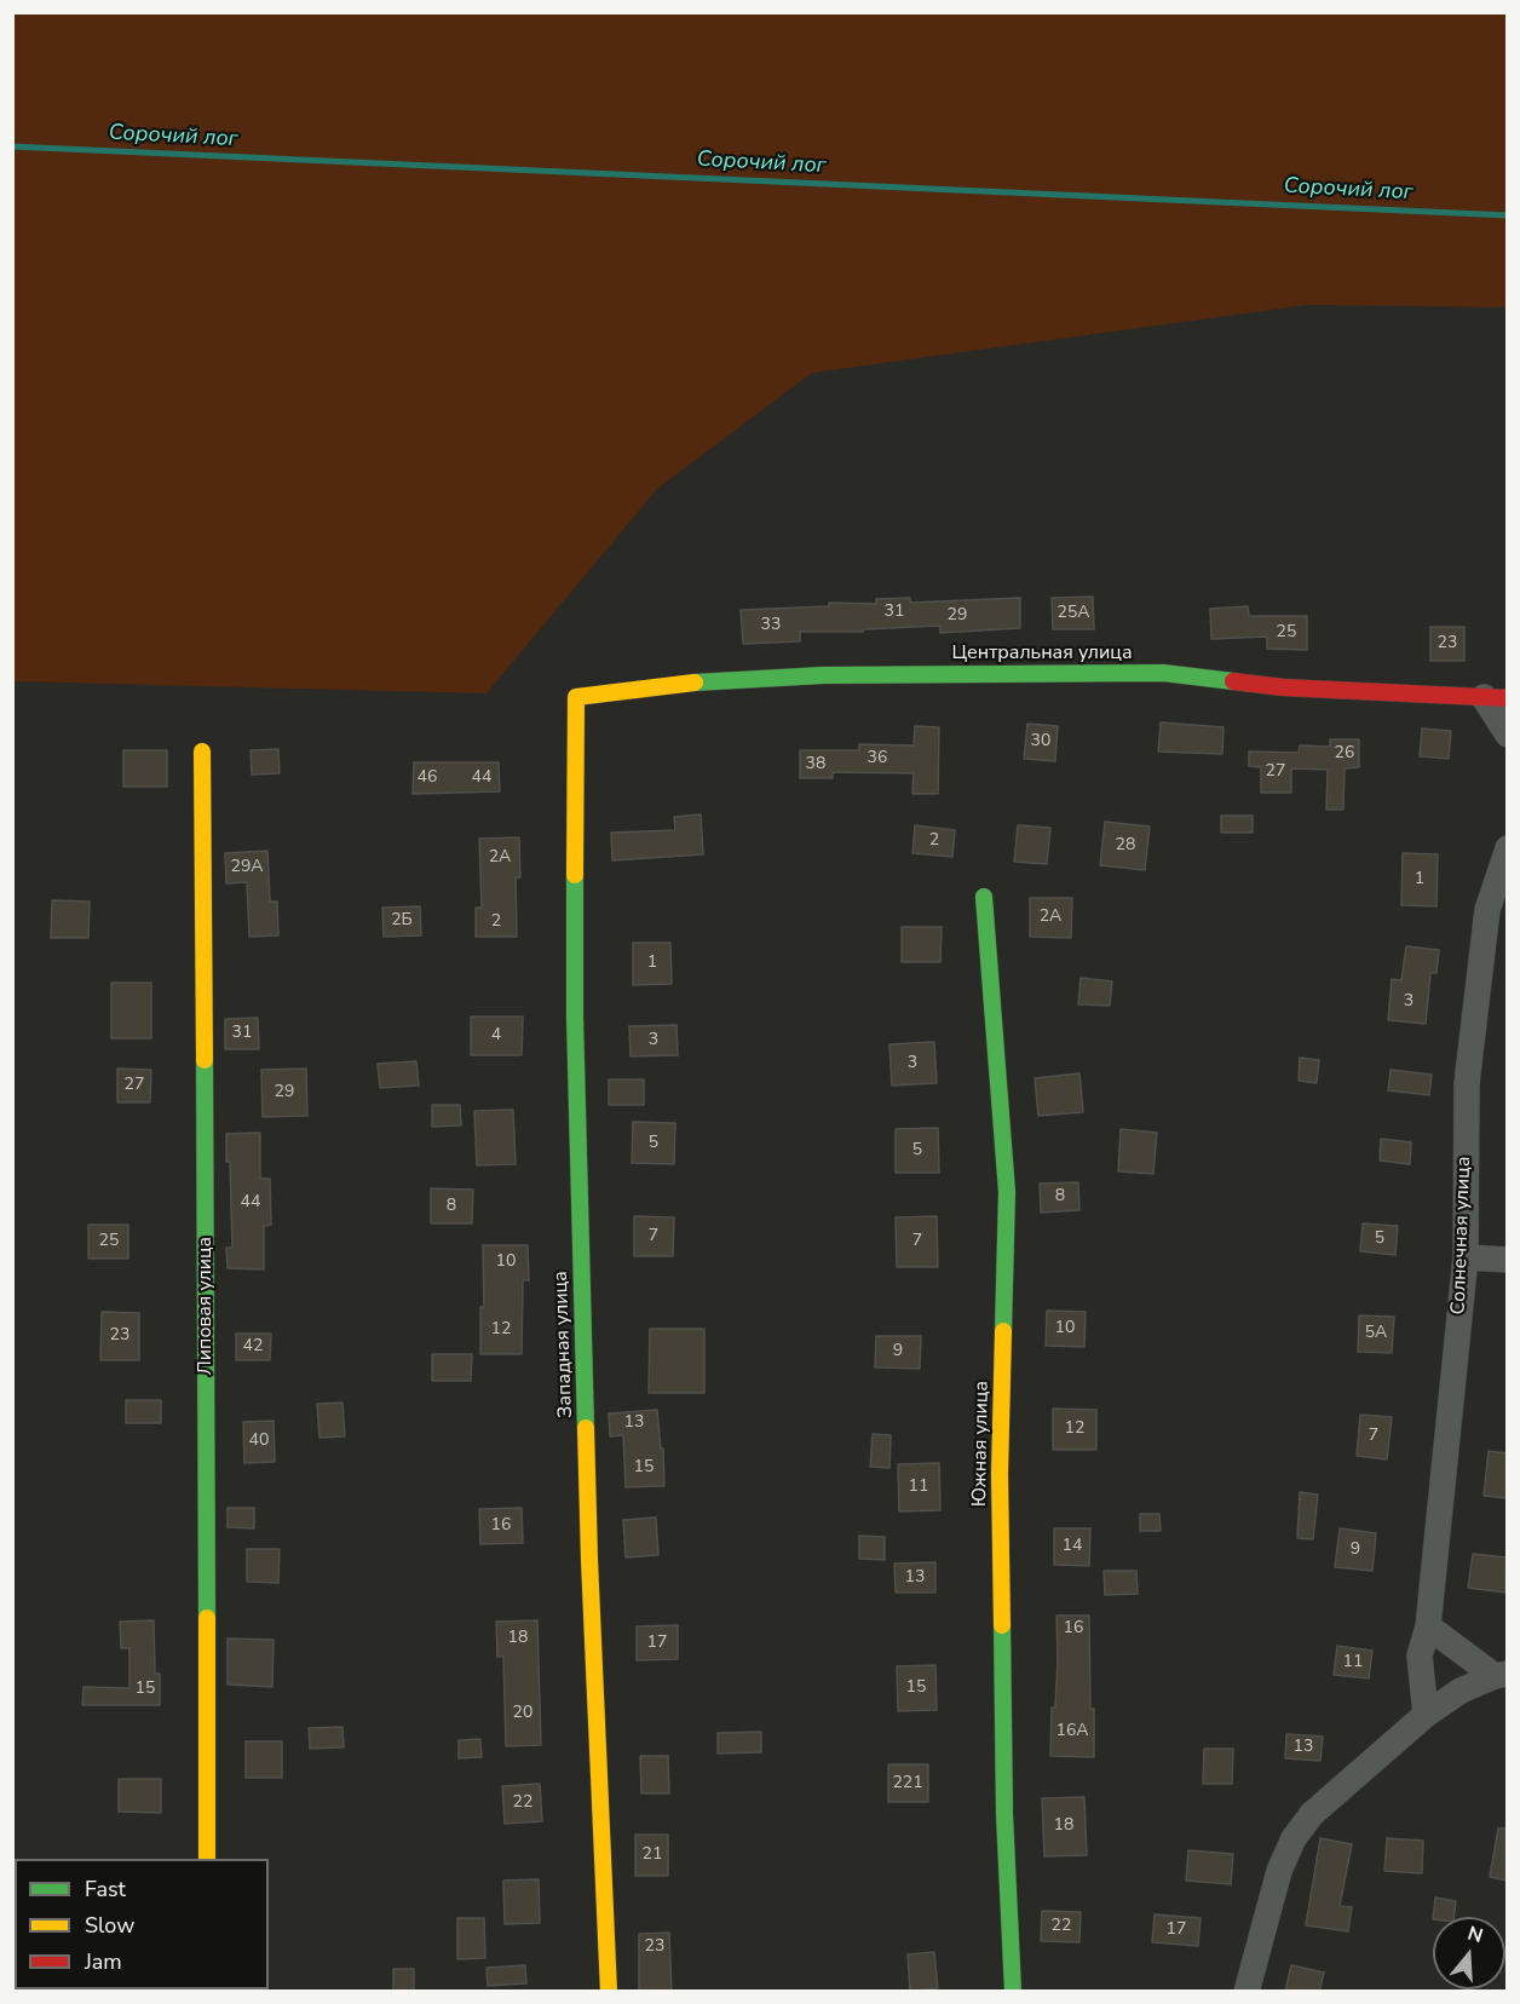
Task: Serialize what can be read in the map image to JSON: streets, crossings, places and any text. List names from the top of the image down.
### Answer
{
  "streets": {
    "street": [
      "Центральная улица",
      "Солнечная улица",
      "Липовая улица",
      "Западная улица",
      "Южная улица"
    ]
  },
  "crossings": [
    ["Центральная улица", "Западная улица"]
  ],
  "water": ["Сорочий лог"],
  "house_numbers": [
    "31",
    "25А",
    "29",
    "33",
    "25",
    "23",
    "30",
    "26",
    "36",
    "38",
    "27",
    "46",
    "44",
    "2",
    "28",
    "2А",
    "29А",
    "1",
    "2А",
    "2Б",
    "2",
    "1",
    "3",
    "31",
    "4",
    "3",
    "3",
    "27",
    "29",
    "5",
    "5",
    "8",
    "44",
    "8",
    "7",
    "5",
    "25",
    "7",
    "10",
    "10",
    "12",
    "5А",
    "23",
    "42",
    "9",
    "13",
    "12",
    "7",
    "40",
    "15",
    "11",
    "16",
    "14",
    "9",
    "13",
    "16",
    "18",
    "17",
    "11",
    "15",
    "15",
    "20",
    "16А",
    "13",
    "221",
    "22",
    "18",
    "21",
    "22",
    "17",
    "23"
  ],
  "legend": ["Fast", "Slow", "Jam"],
  "north": "top"
}
